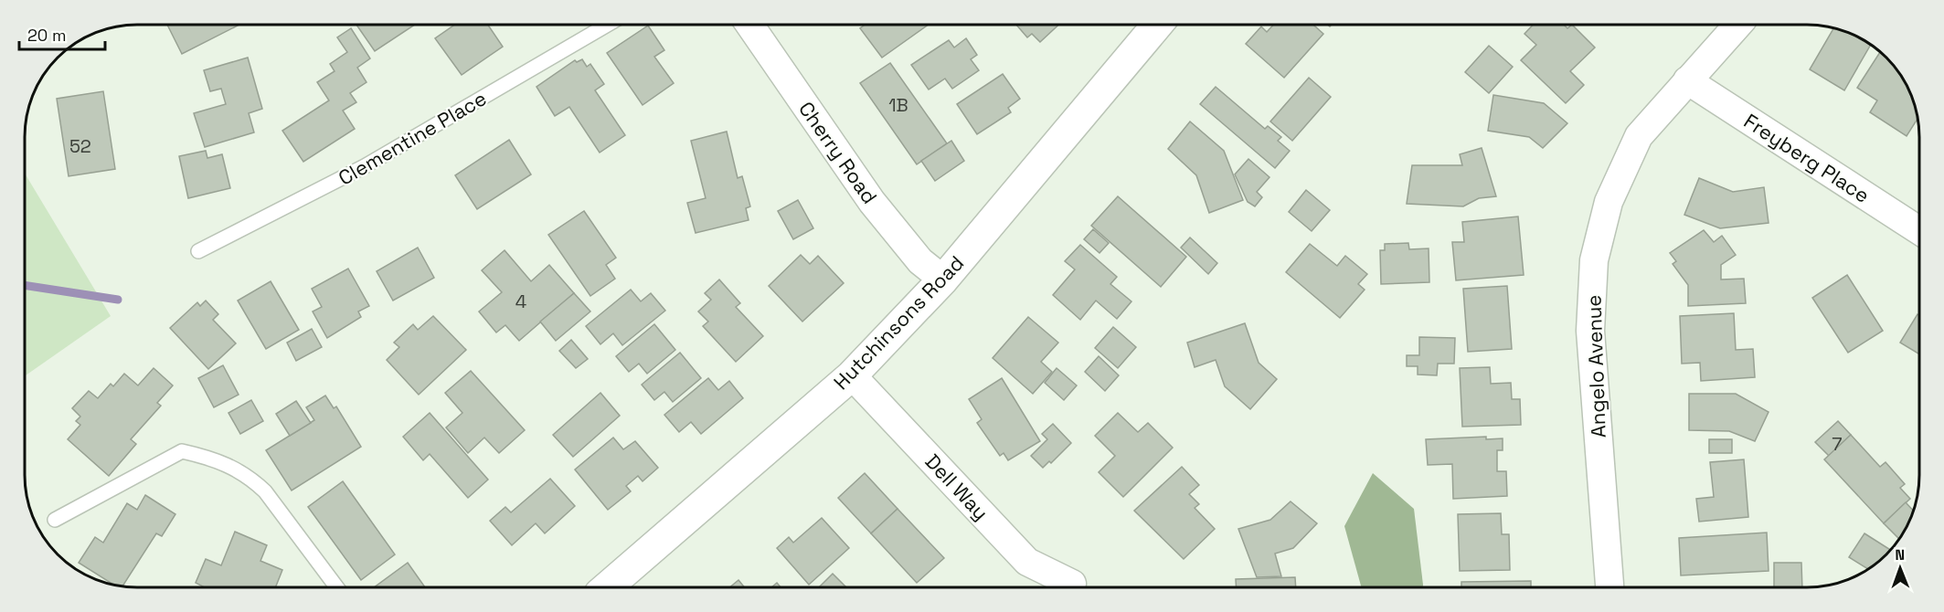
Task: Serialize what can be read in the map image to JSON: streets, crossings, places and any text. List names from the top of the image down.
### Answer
{
  "streets": {
    "street": [
      "Cherry Road",
      "Freyberg Place",
      "Hutchinsons Road",
      "Angelo Avenue",
      "Dell Way"
    ],
    "lane": ["Clementine Place"]
  },
  "crossings": [
    ["Cherry Road", "Hutchinsons Road"],
    ["Freyberg Place", "Angelo Avenue"],
    ["Hutchinsons Road", "Dell Way"]
  ],
  "house_numbers": [
    "1B",
    "52",
    "4",
    "7"
  ],
  "scale_bar": "20 m",
  "north": "top"
}
